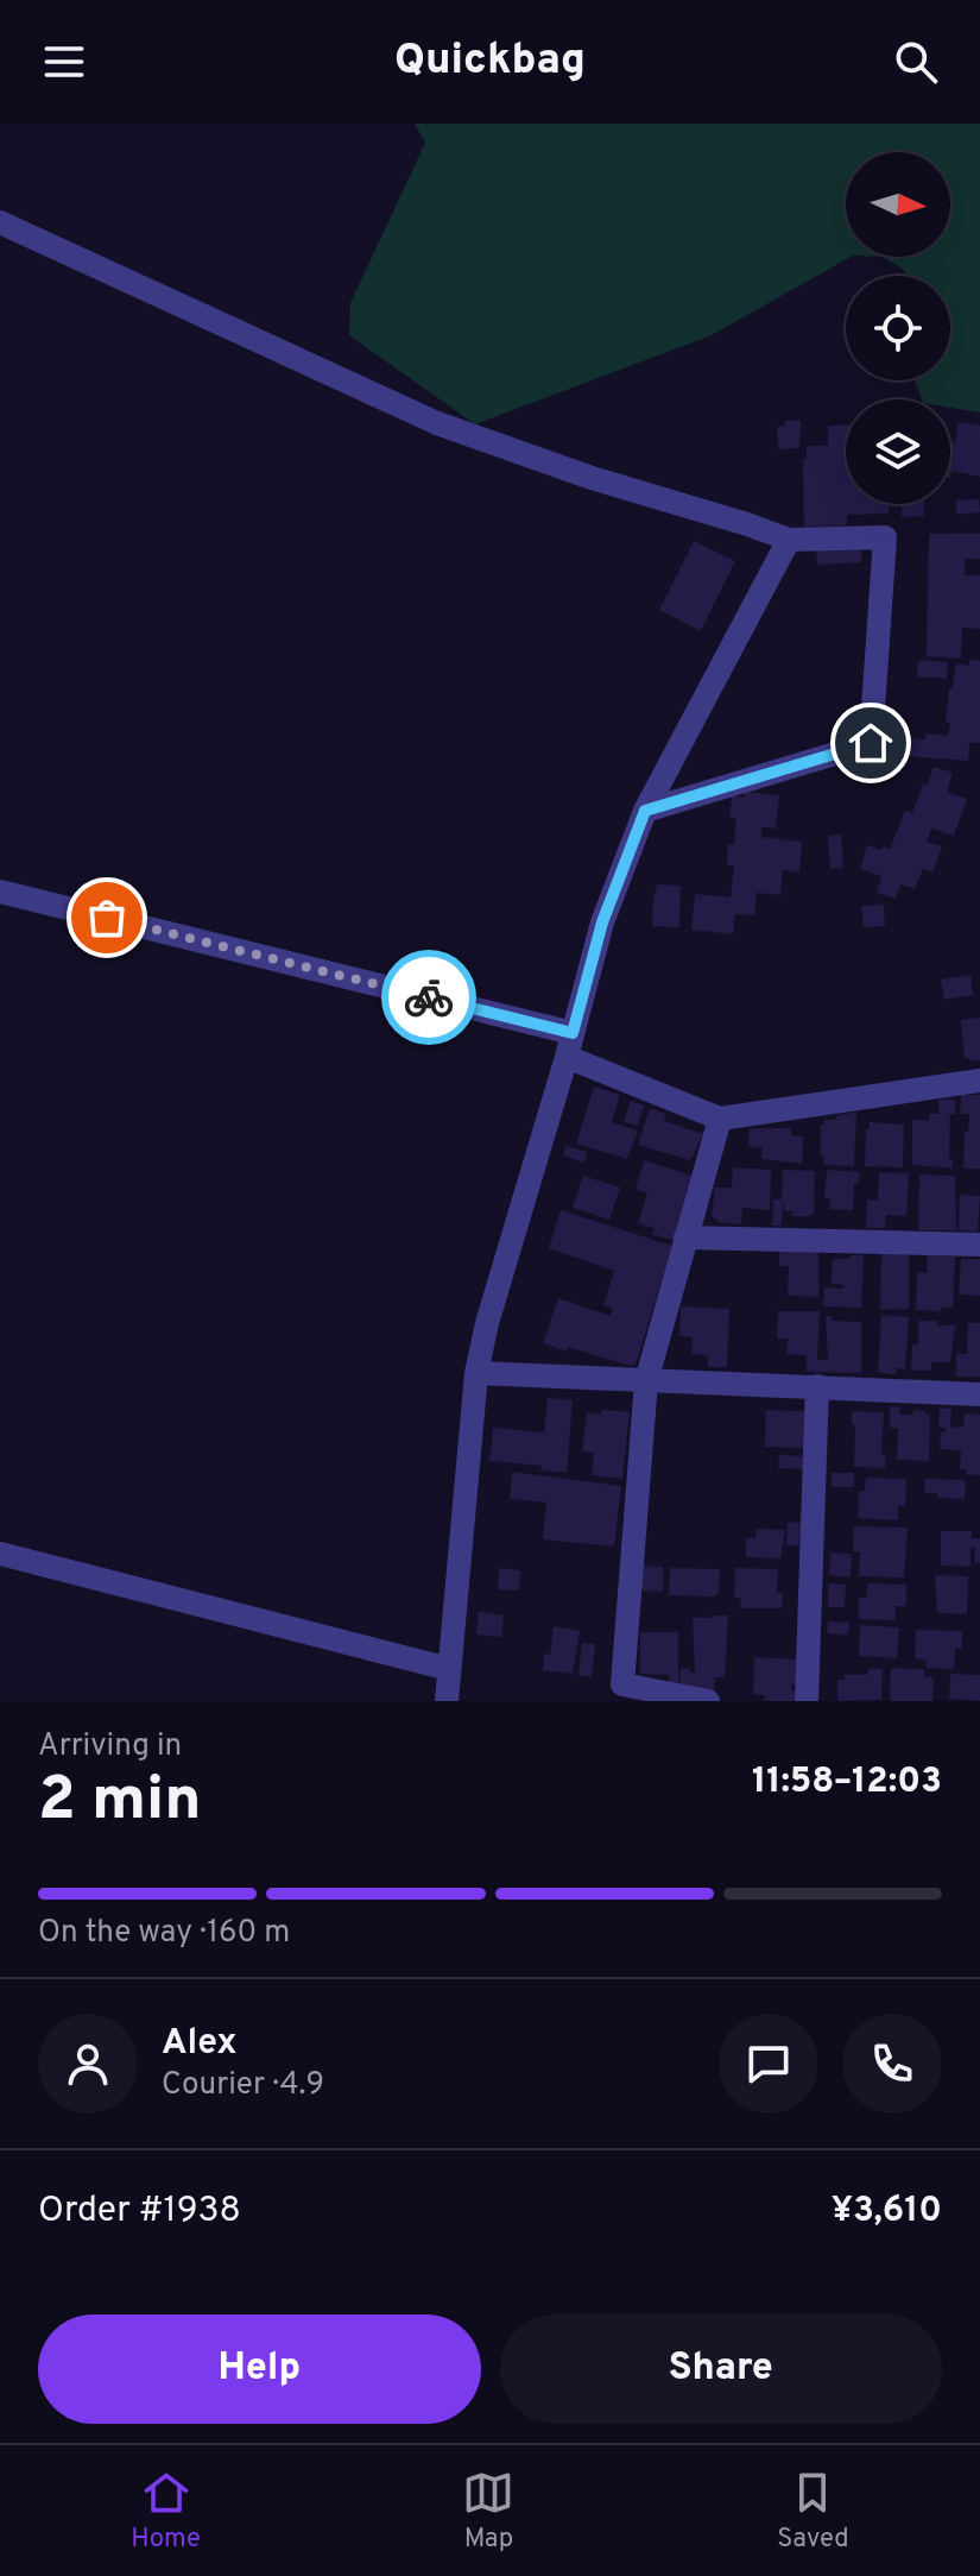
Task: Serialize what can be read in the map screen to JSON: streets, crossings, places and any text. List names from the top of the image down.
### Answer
{
  "north": "right",
  "page": {
    "header": "Quickbag",
    "heading": ["2 min", "Arriving in", "11:58–12:03"],
    "panel": [
      "Alex",
      "Courier · 4.9",
      "Order #1938",
      "¥3,610"
    ],
    "bar": "On the way · 160 m",
    "buttons": ["Help", "Share"],
    "tabs": ["Home", "Map", "Saved"]
  }
}
